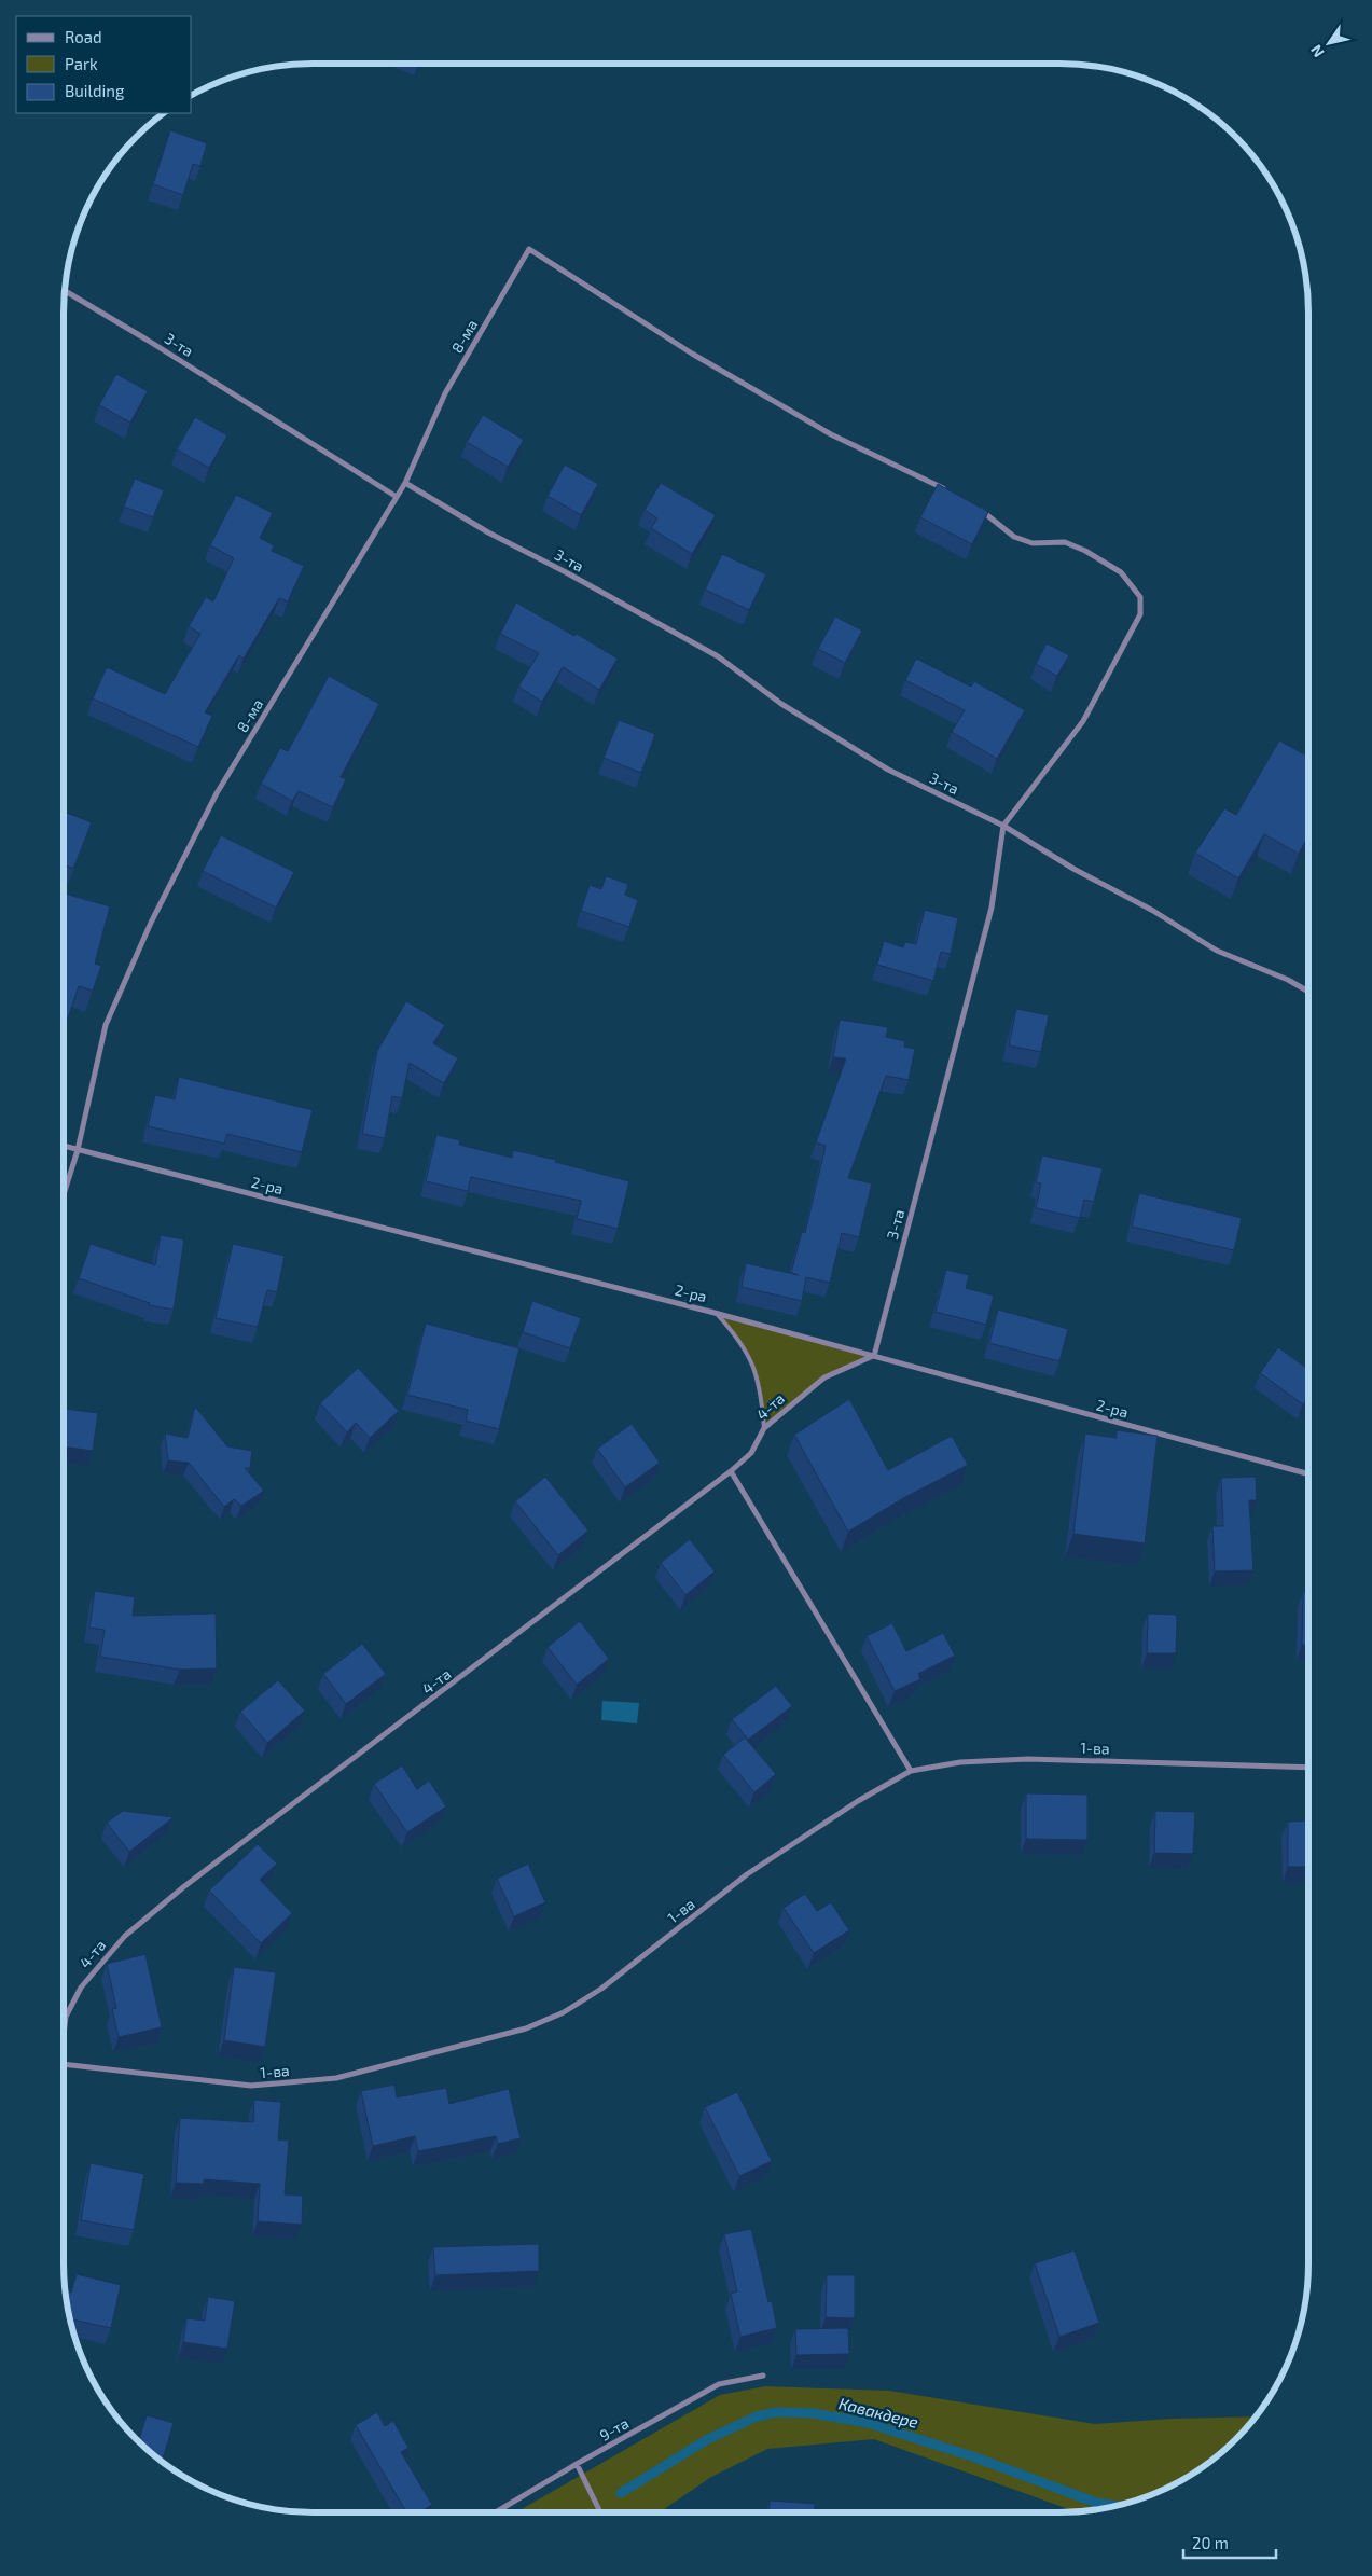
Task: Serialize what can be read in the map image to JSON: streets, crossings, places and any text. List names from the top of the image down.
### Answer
{
  "streets": {
    "street": [
      "8-ма",
      "3-та",
      "2-ра",
      "4-та",
      "1-ва",
      "9-та"
    ]
  },
  "crossings": [
    ["8-ма", "3-та"],
    ["8-ма", "2-ра"],
    ["3-та", "2-ра"],
    ["3-та", "4-та"],
    ["2-ра", "4-та"]
  ],
  "water": ["Кавакдере"],
  "legend": ["Road", "Park", "Building"],
  "scale_bar": "20 m",
  "north": "bottom left"
}
